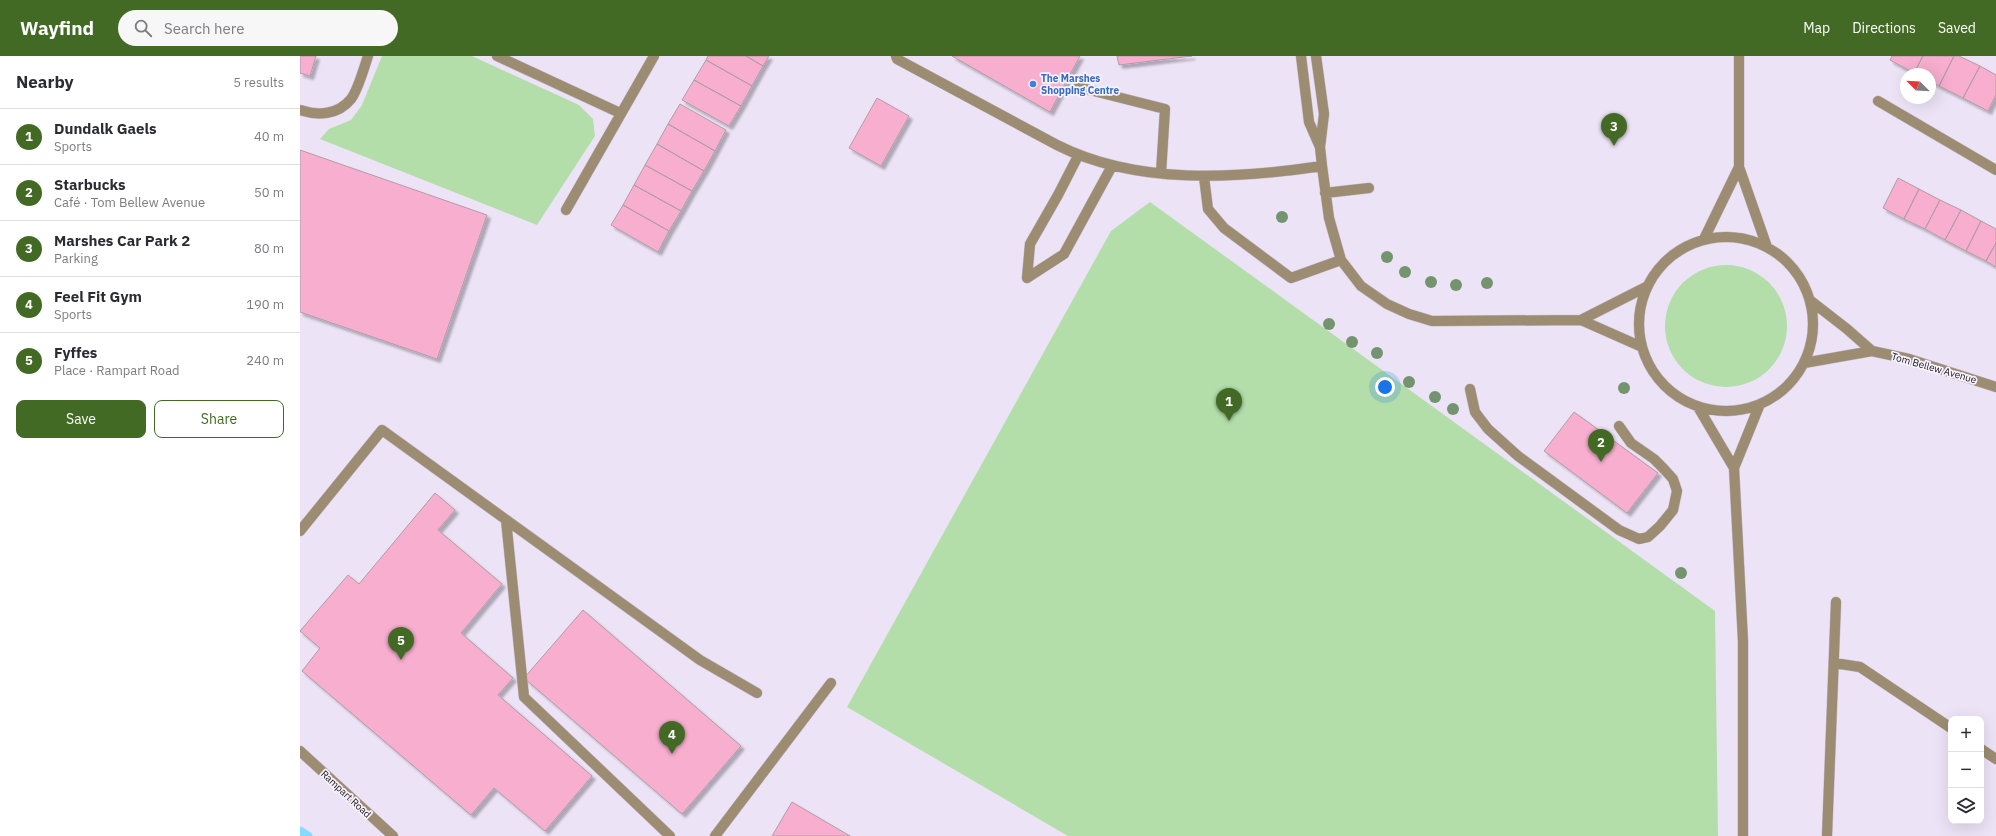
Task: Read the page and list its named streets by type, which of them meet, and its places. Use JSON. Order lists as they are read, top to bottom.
{
  "streets": {
    "street": ["Tom Bellew Avenue", "Rampart Road"]
  },
  "places": ["The Marshes Shopping Centre"],
  "north": "top left",
  "page": {
    "header": "Wayfind",
    "search": "Search here",
    "nav": ["Map", "Directions", "Saved"],
    "heading": ["Nearby", "5 results"],
    "list": [
      {
        "mark": "1",
        "name": "Dundalk Gaels",
        "note": "Sports",
        "value": "40 m"
      },
      {
        "mark": "2",
        "name": "Starbucks",
        "note": "Café · Tom Bellew Avenue",
        "value": "50 m"
      },
      {
        "mark": "3",
        "name": "Marshes Car Park 2",
        "note": "Parking",
        "value": "80 m"
      },
      {
        "mark": "4",
        "name": "Feel Fit Gym",
        "note": "Sports",
        "value": "190 m"
      },
      {
        "mark": "5",
        "name": "Fyffes",
        "note": "Place · Rampart Road",
        "value": "240 m"
      }
    ],
    "pins": [
      "3",
      "1",
      "2",
      "5",
      "4"
    ],
    "buttons": ["Save", "Share"],
    "map_buttons": ["+", "−"]
  }
}
